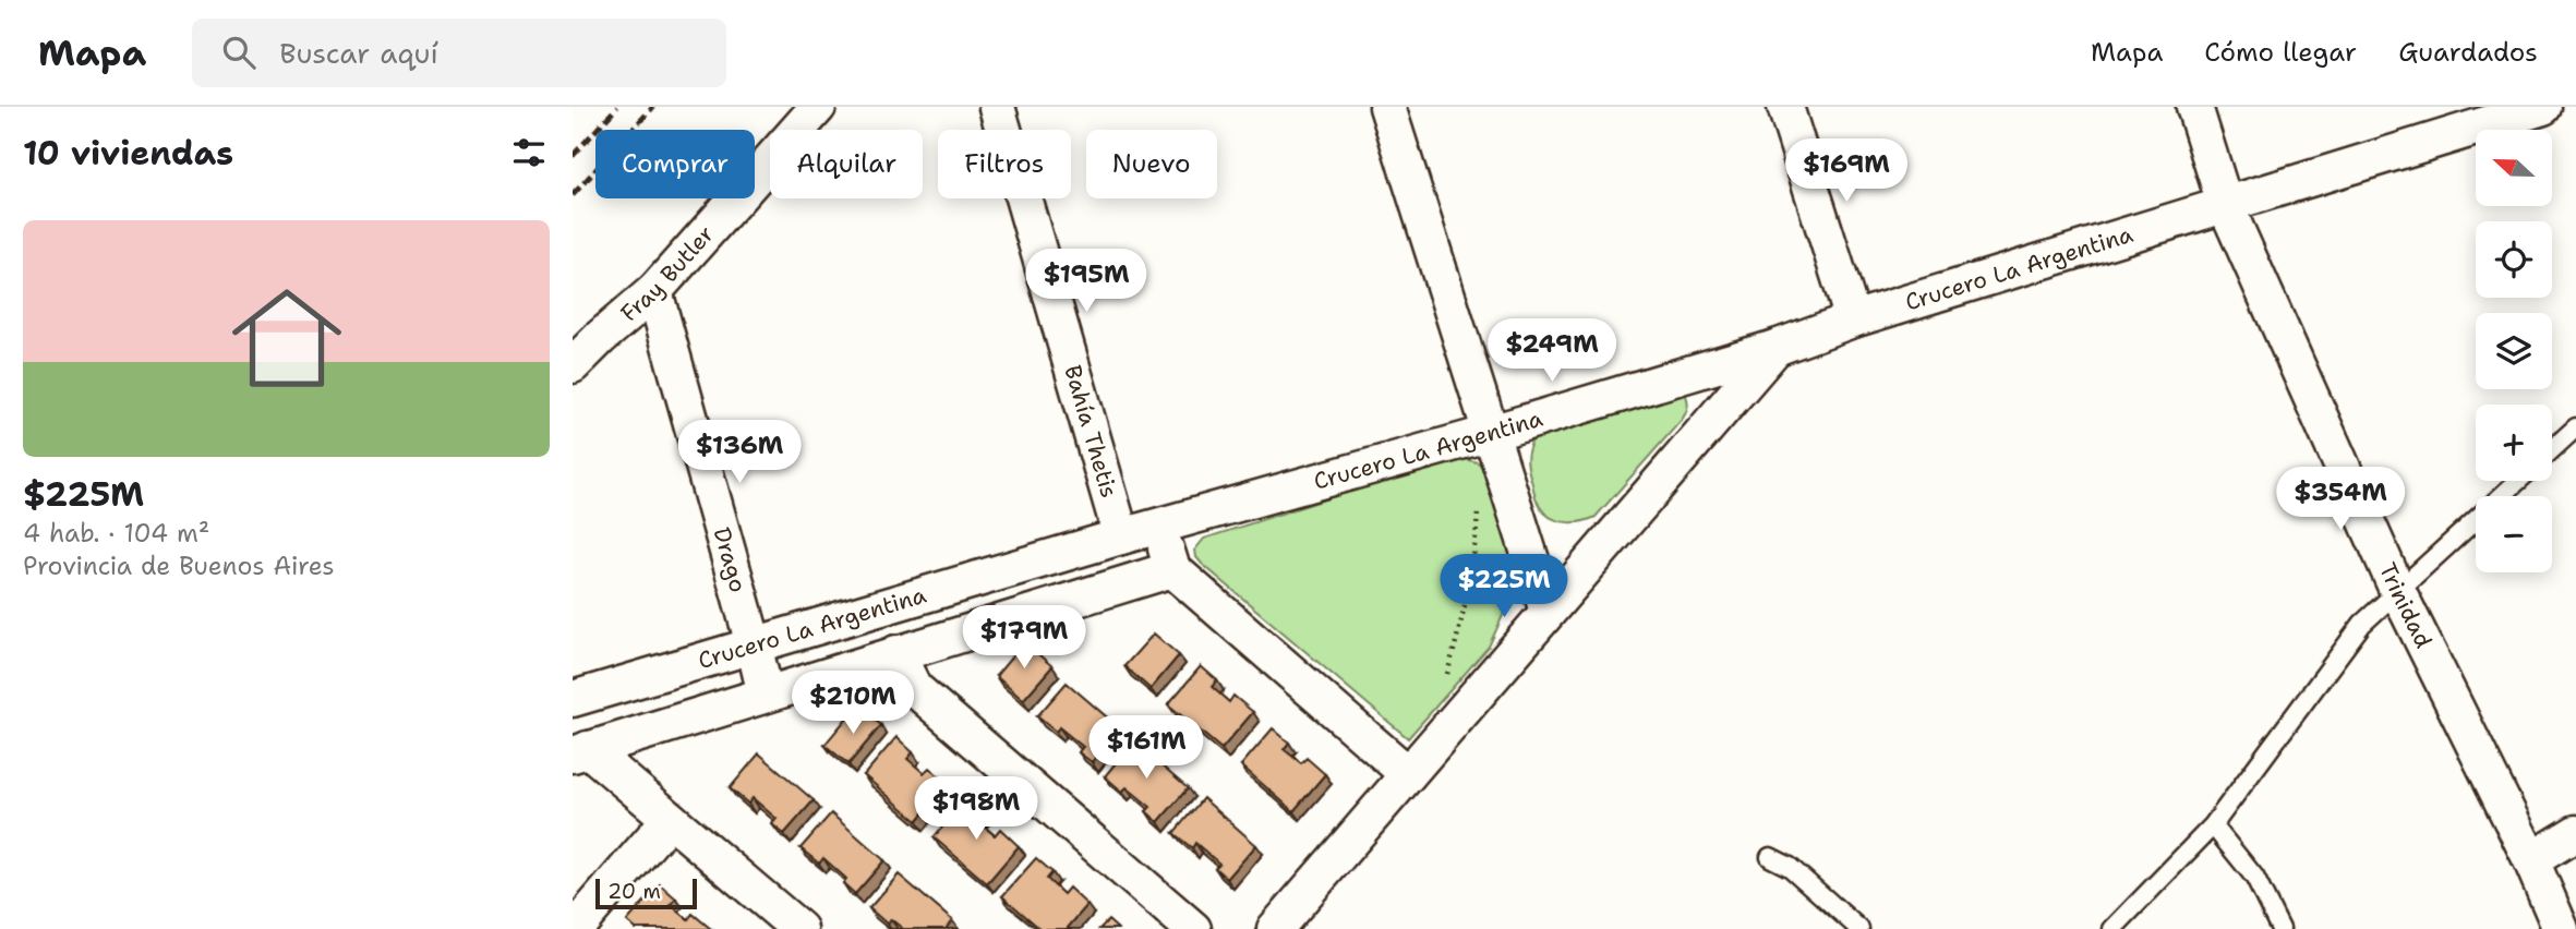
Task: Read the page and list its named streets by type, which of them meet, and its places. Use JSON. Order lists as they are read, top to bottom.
{
  "streets": {
    "street": [
      "Crucero La Argentina",
      "Fray Butler",
      "Bahía Thetis",
      "Drago",
      "Trinidad"
    ]
  },
  "crossings": [
    ["Crucero La Argentina", "Bahía Thetis"],
    ["Crucero La Argentina", "Drago"],
    ["Crucero La Argentina", "Trinidad"],
    ["Fray Butler", "Drago"]
  ],
  "scale_bar": "20 m",
  "north": "left",
  "page": {
    "header": "Mapa",
    "search": "Buscar aquí",
    "nav": ["Mapa", "Cómo llegar", "Guardados"],
    "heading": "10 viviendas",
    "map_buttons": ["+", "−"],
    "chip": [
      "Comprar",
      "Alquilar",
      "Filtros",
      "Nuevo"
    ],
    "price": [
      "$169M",
      "$195M",
      "$249M",
      "$136M",
      "$354M",
      "$225M",
      "$179M",
      "$210M",
      "$161M",
      "$198M"
    ],
    "list": [
      {
        "name": "$225M",
        "note": "4 hab. · 104 m² · Provincia de Buenos Aires"
      }
    ],
    "scale": "20 m"
  }
}
